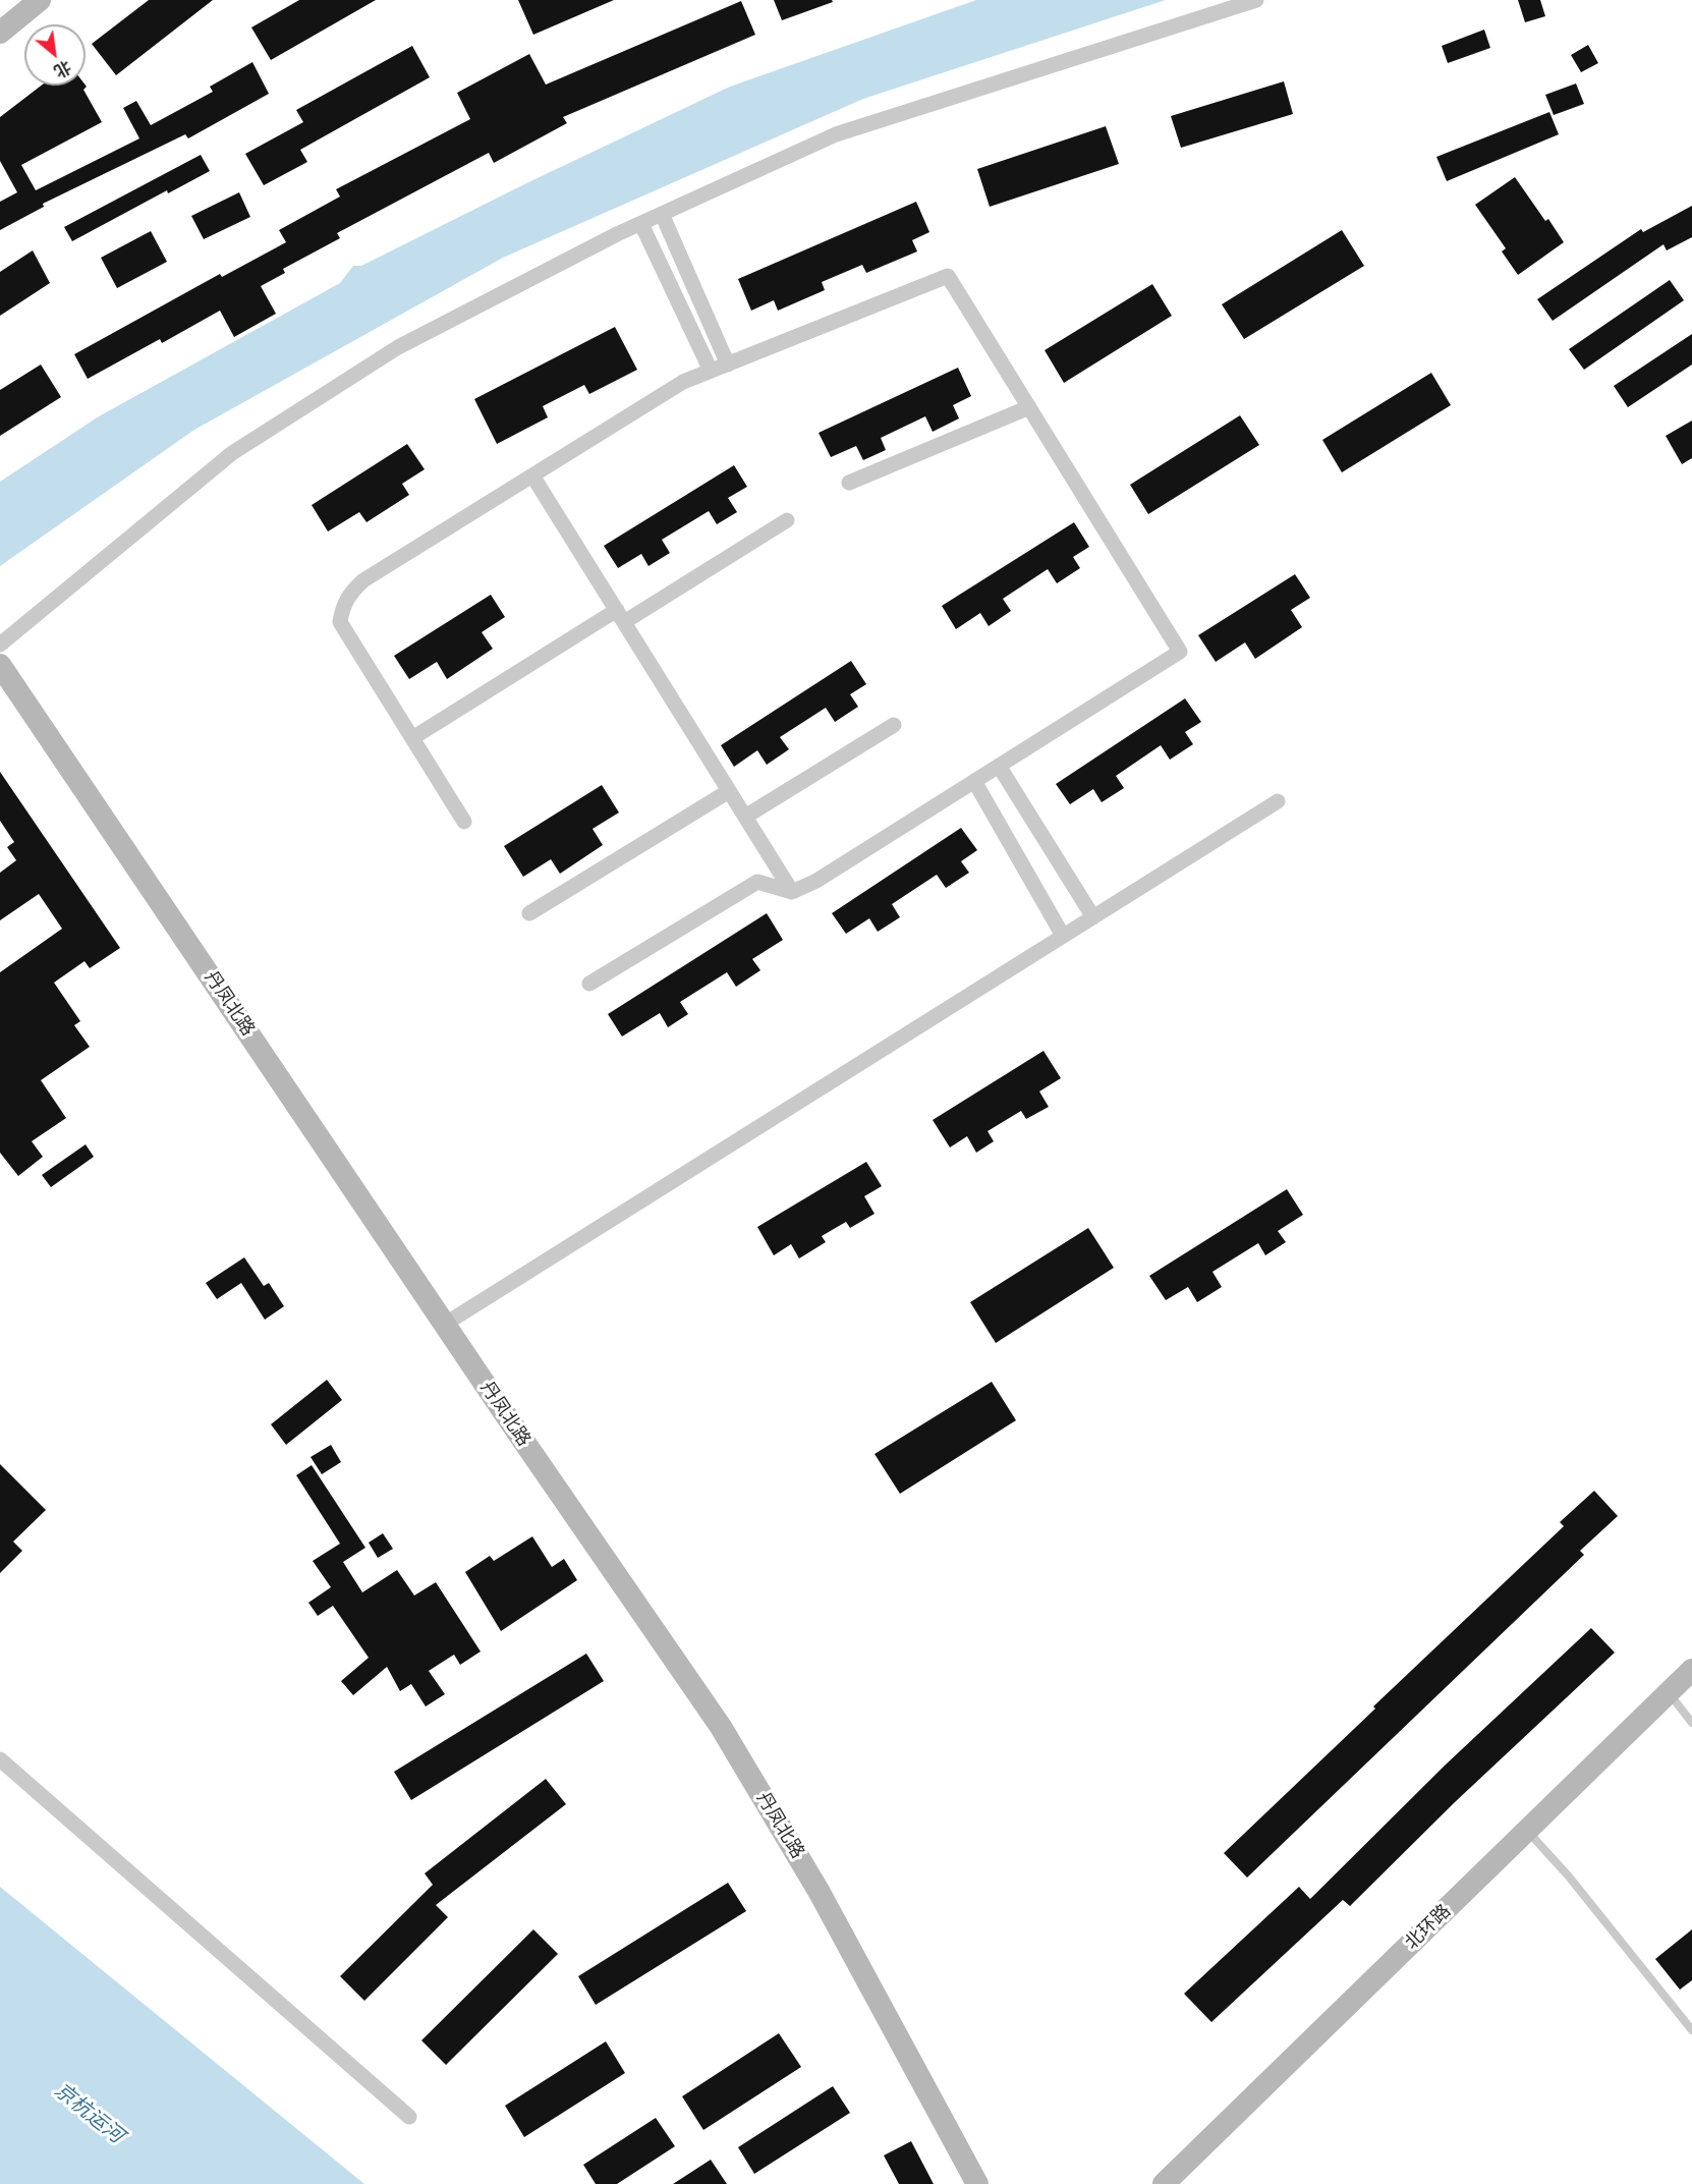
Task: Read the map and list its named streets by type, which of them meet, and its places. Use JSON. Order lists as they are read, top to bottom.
{
  "streets": {
    "main road": ["丹凤北路", "北环路"]
  },
  "water": ["京杭运河"],
  "north": "bottom right"
}
